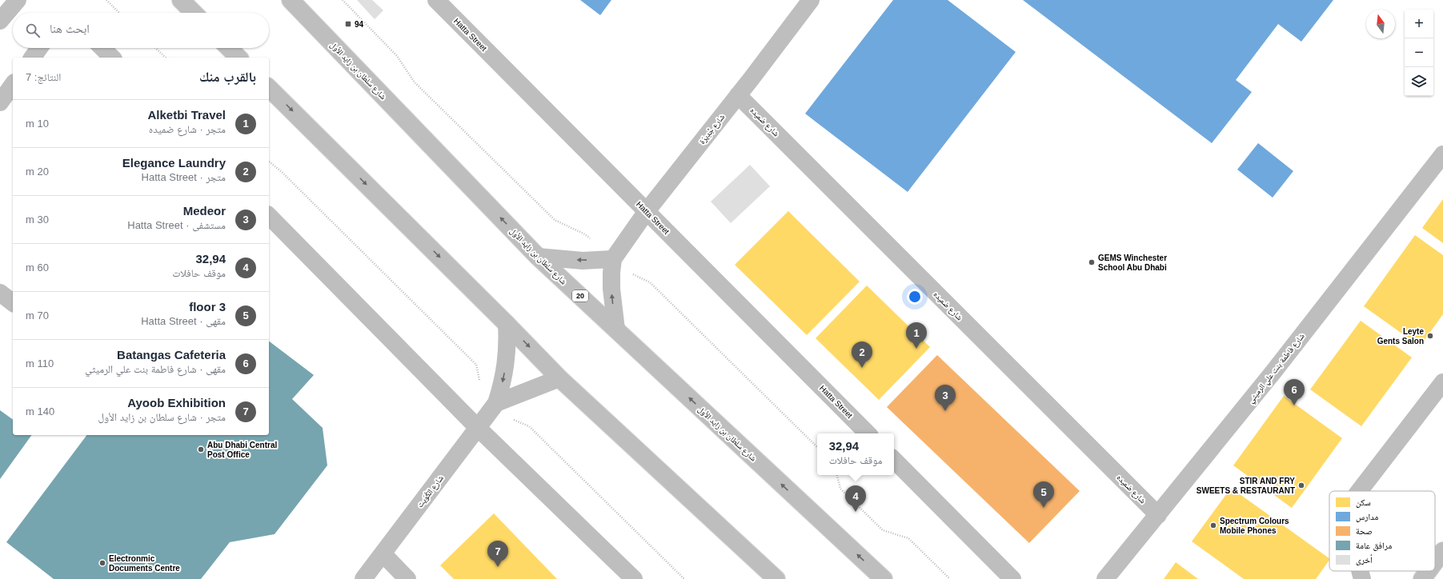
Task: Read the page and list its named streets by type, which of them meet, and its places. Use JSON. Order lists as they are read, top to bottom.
{
  "streets": {
    "street": [
      "Hatta Street",
      "شارع سلطان بن زايد الأول",
      "شارع ضميده",
      "شارع جْدِيرَة",
      "20",
      "شارع فاطمة بنت علي الرميثي",
      "شارع الكُوَيت"
    ]
  },
  "crossings": [
    ["Hatta Street", "شارع جْدِيرَة"],
    ["شارع سلطان بن زايد الأول", "شارع جْدِيرَة"],
    ["شارع ضميده", "شارع جْدِيرَة"],
    ["شارع ضميده", "شارع فاطمة بنت علي الرميثي"]
  ],
  "places": {
    "transit": ["94"],
    "other": [
      "GEMS Winchester School Abu Dhabi",
      "Leyte Gents Salon",
      "Abu Dhabi Central Post Office",
      "STIR AND FRY SWEETS & RESTAURANT",
      "Spectrum Colours Mobile Phones",
      "Electronmic Documents Centre"
    ]
  },
  "legend": [
    "سكن",
    "مدارس",
    "صحة",
    "مرافق عامة",
    "أخرى"
  ],
  "north": "top",
  "page": {
    "map_buttons": ["+", "−"],
    "search": "ابحث هنا",
    "heading": ["بالقرب منك", "النتائج: 7"],
    "list": [
      {
        "mark": "1",
        "name": "Alketbi Travel",
        "note": "متجر · شارع ضميده",
        "value": "10 m"
      },
      {
        "mark": "2",
        "name": "Elegance Laundry",
        "note": "متجر · Hatta Street",
        "value": "20 m"
      },
      {
        "mark": "3",
        "name": "Medeor",
        "note": "مستشفى · Hatta Street",
        "value": "30 m"
      },
      {
        "mark": "4",
        "name": "32,94",
        "note": "موقف حافلات",
        "value": "60 m"
      },
      {
        "mark": "5",
        "name": "3 floor",
        "note": "مقهى · Hatta Street",
        "value": "70 m"
      },
      {
        "mark": "6",
        "name": "Batangas Cafeteria",
        "note": "مقهى · شارع فاطمة بنت علي الرميثي",
        "value": "110 m"
      },
      {
        "mark": "7",
        "name": "Ayoob Exhibition",
        "note": "متجر · شارع سلطان بن زايد الأول",
        "value": "140 m"
      }
    ],
    "pins": [
      "1",
      "2",
      "6",
      "3",
      "5",
      "4",
      "7"
    ],
    "popup": ["32,94", "موقف حافلات"]
  }
}
